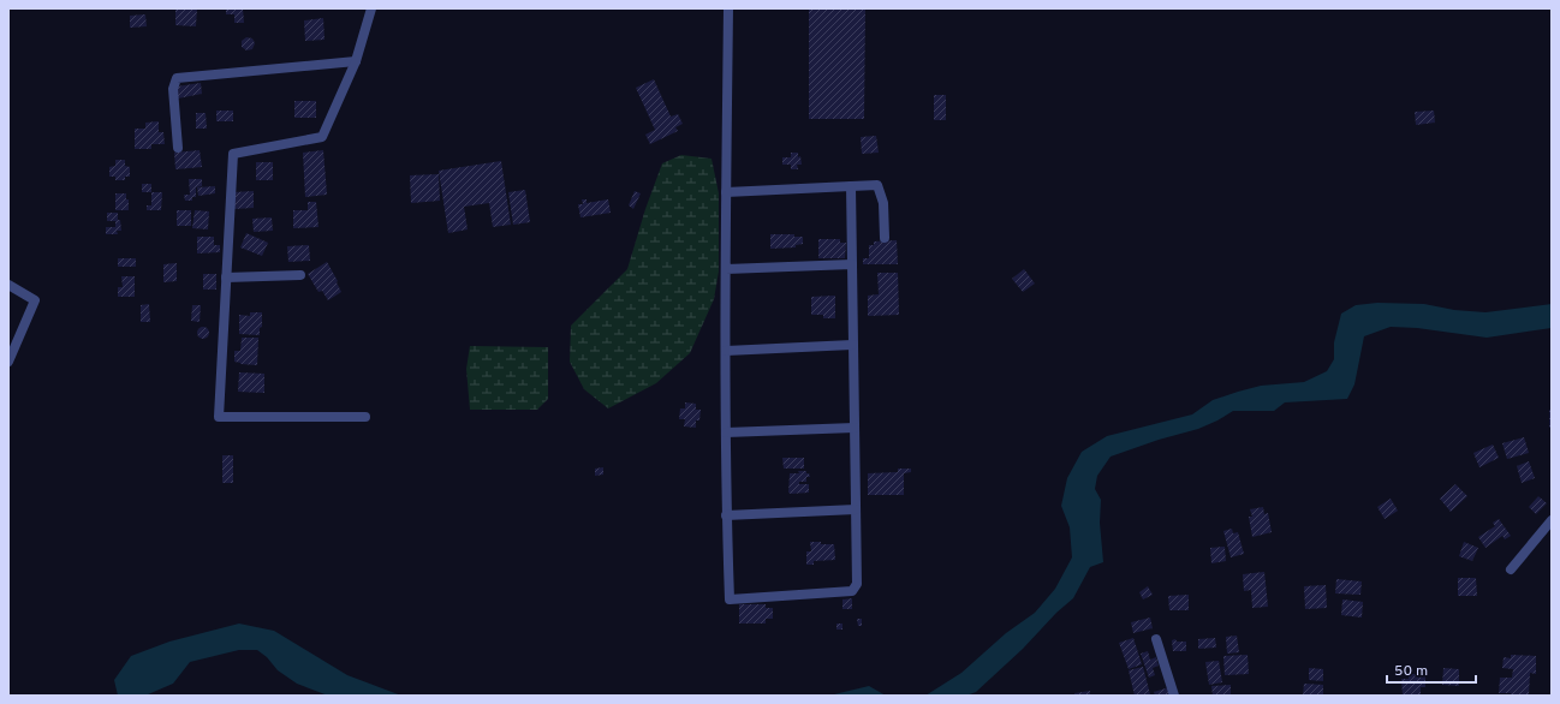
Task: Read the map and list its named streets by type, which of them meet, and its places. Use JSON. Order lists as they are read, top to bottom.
{
  "scale_bar": "50 m"
}
